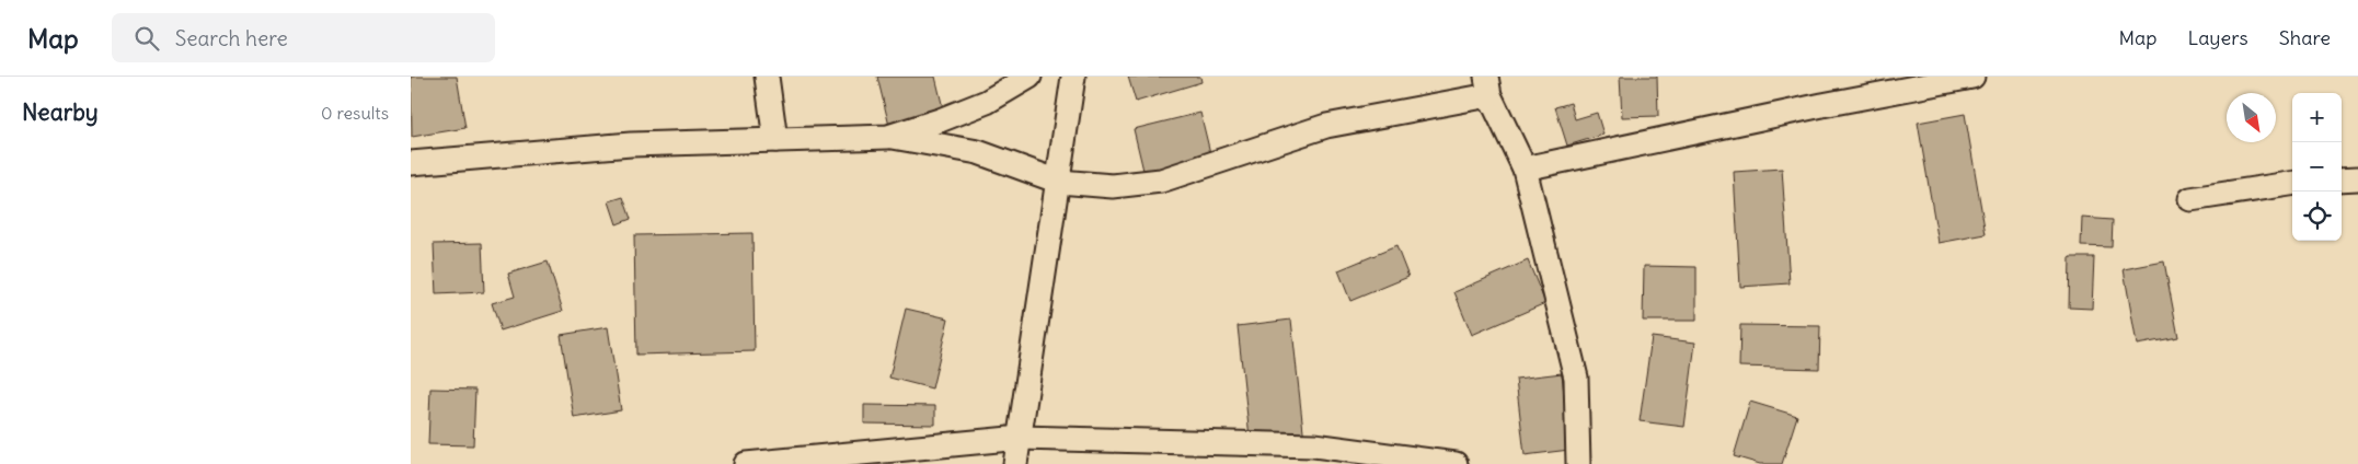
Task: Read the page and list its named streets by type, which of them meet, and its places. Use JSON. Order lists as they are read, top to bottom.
{
  "north": "bottom right",
  "page": {
    "header": "Map",
    "search": "Search here",
    "nav": ["Map", "Layers", "Share"],
    "heading": ["Nearby", "0 results"],
    "map_buttons": ["+", "−"]
  }
}
